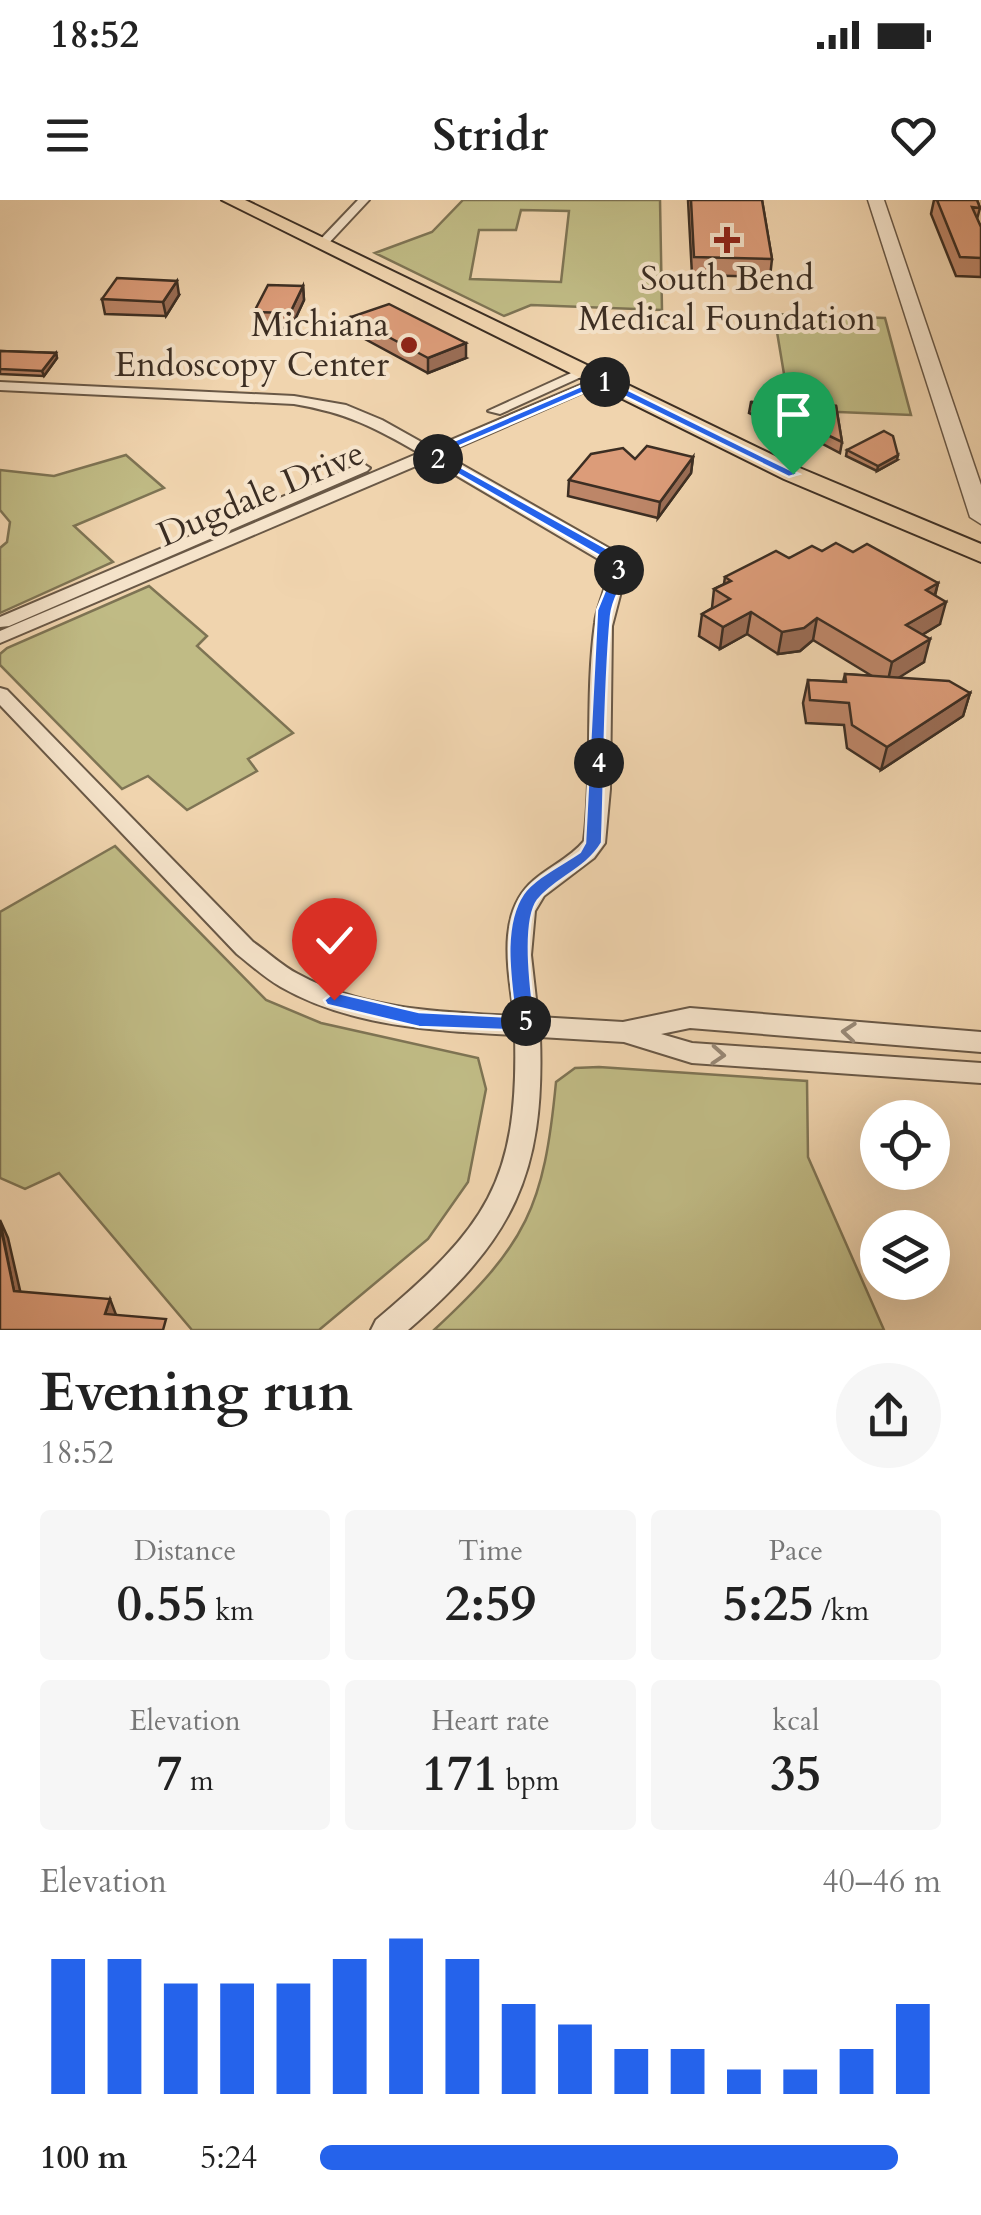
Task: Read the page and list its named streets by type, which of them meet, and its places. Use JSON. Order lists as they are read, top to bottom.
{
  "streets": {
    "street": ["Dugdale Drive"]
  },
  "places": {
    "health": ["South Bend Medical Foundation"],
    "other": ["Michiana Endoscopy Center"]
  },
  "page": {
    "status": "18:52",
    "header": "Stridr",
    "pins": [
      "1",
      "2",
      "3",
      "4",
      "5"
    ],
    "heading": ["Evening run", "18:52"],
    "stats": [
      ["Distance", "0.55 km"],
      ["Time", "2:59"],
      ["Pace", "5:25 /km"],
      ["Elevation", "7 m"],
      ["Heart rate", "171 bpm"],
      ["kcal", "35"]
    ],
    "chart": ["Elevation", "40–46 m"],
    "list": [
      {
        "name": "100 m",
        "note": "5:24"
      }
    ]
  }
}
